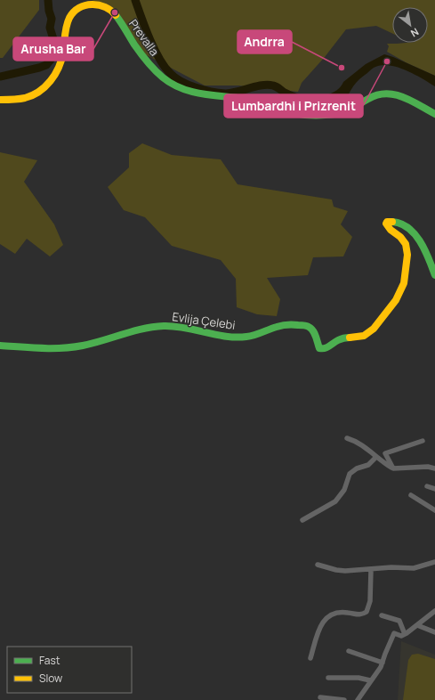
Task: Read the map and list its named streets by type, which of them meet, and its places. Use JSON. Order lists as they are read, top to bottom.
{
  "streets": {
    "street": ["Prevalla", "Evlija Çelebi"]
  },
  "places": ["Arusha Bar", "Lumbardhi i Prizrenit", "Andrra"],
  "legend": ["Fast", "Slow"],
  "north": "bottom right"
}
